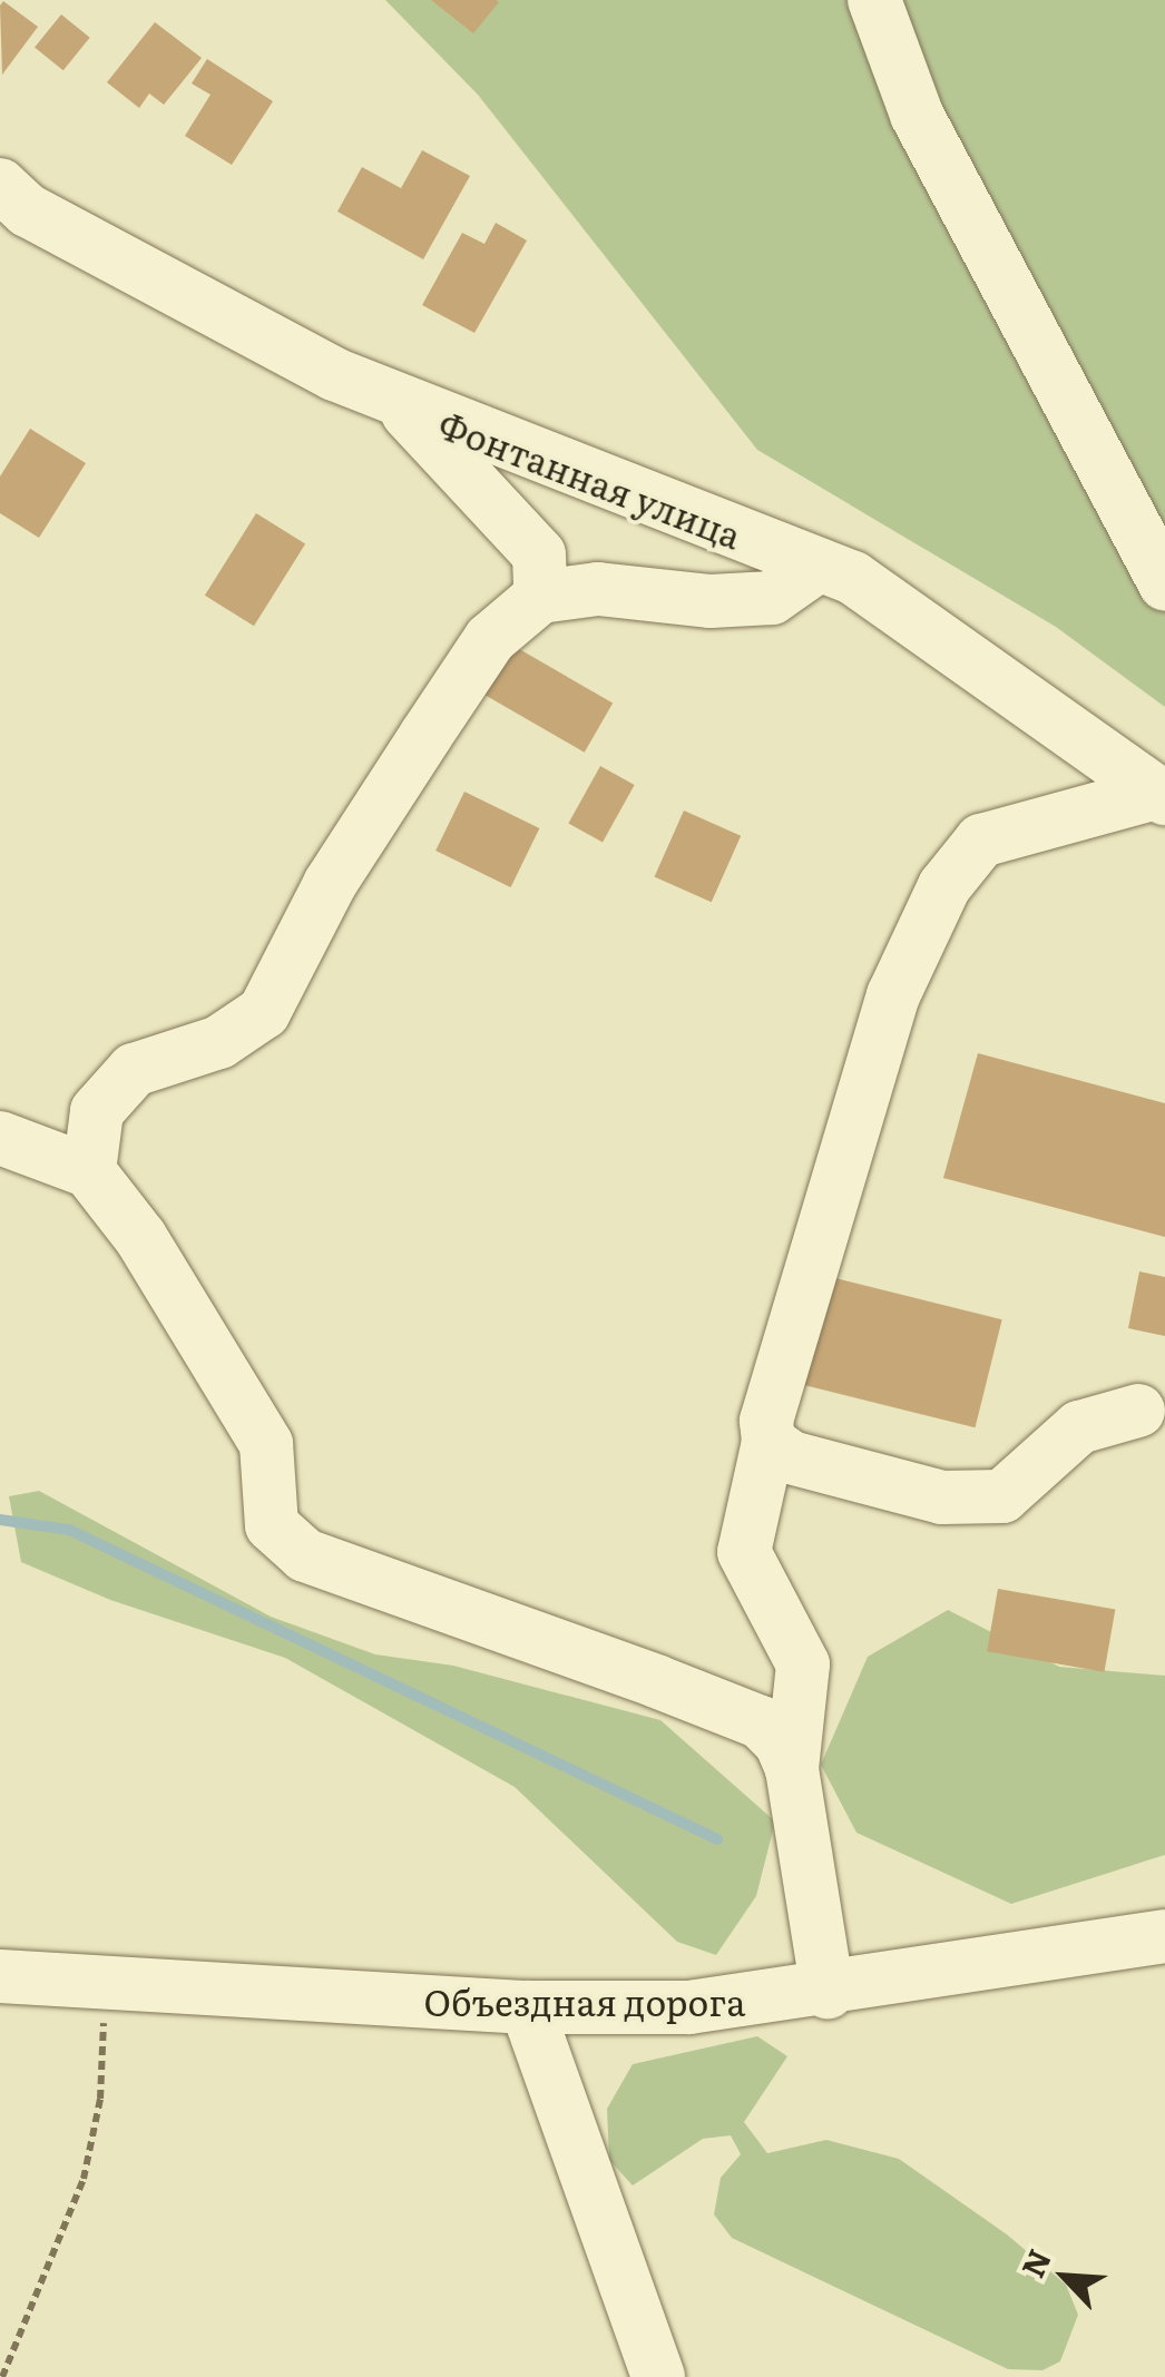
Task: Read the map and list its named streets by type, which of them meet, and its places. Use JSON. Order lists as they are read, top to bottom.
{
  "streets": {
    "street": ["Фонтанная улица", "Объездная дорога"]
  },
  "north": "top left"
}
